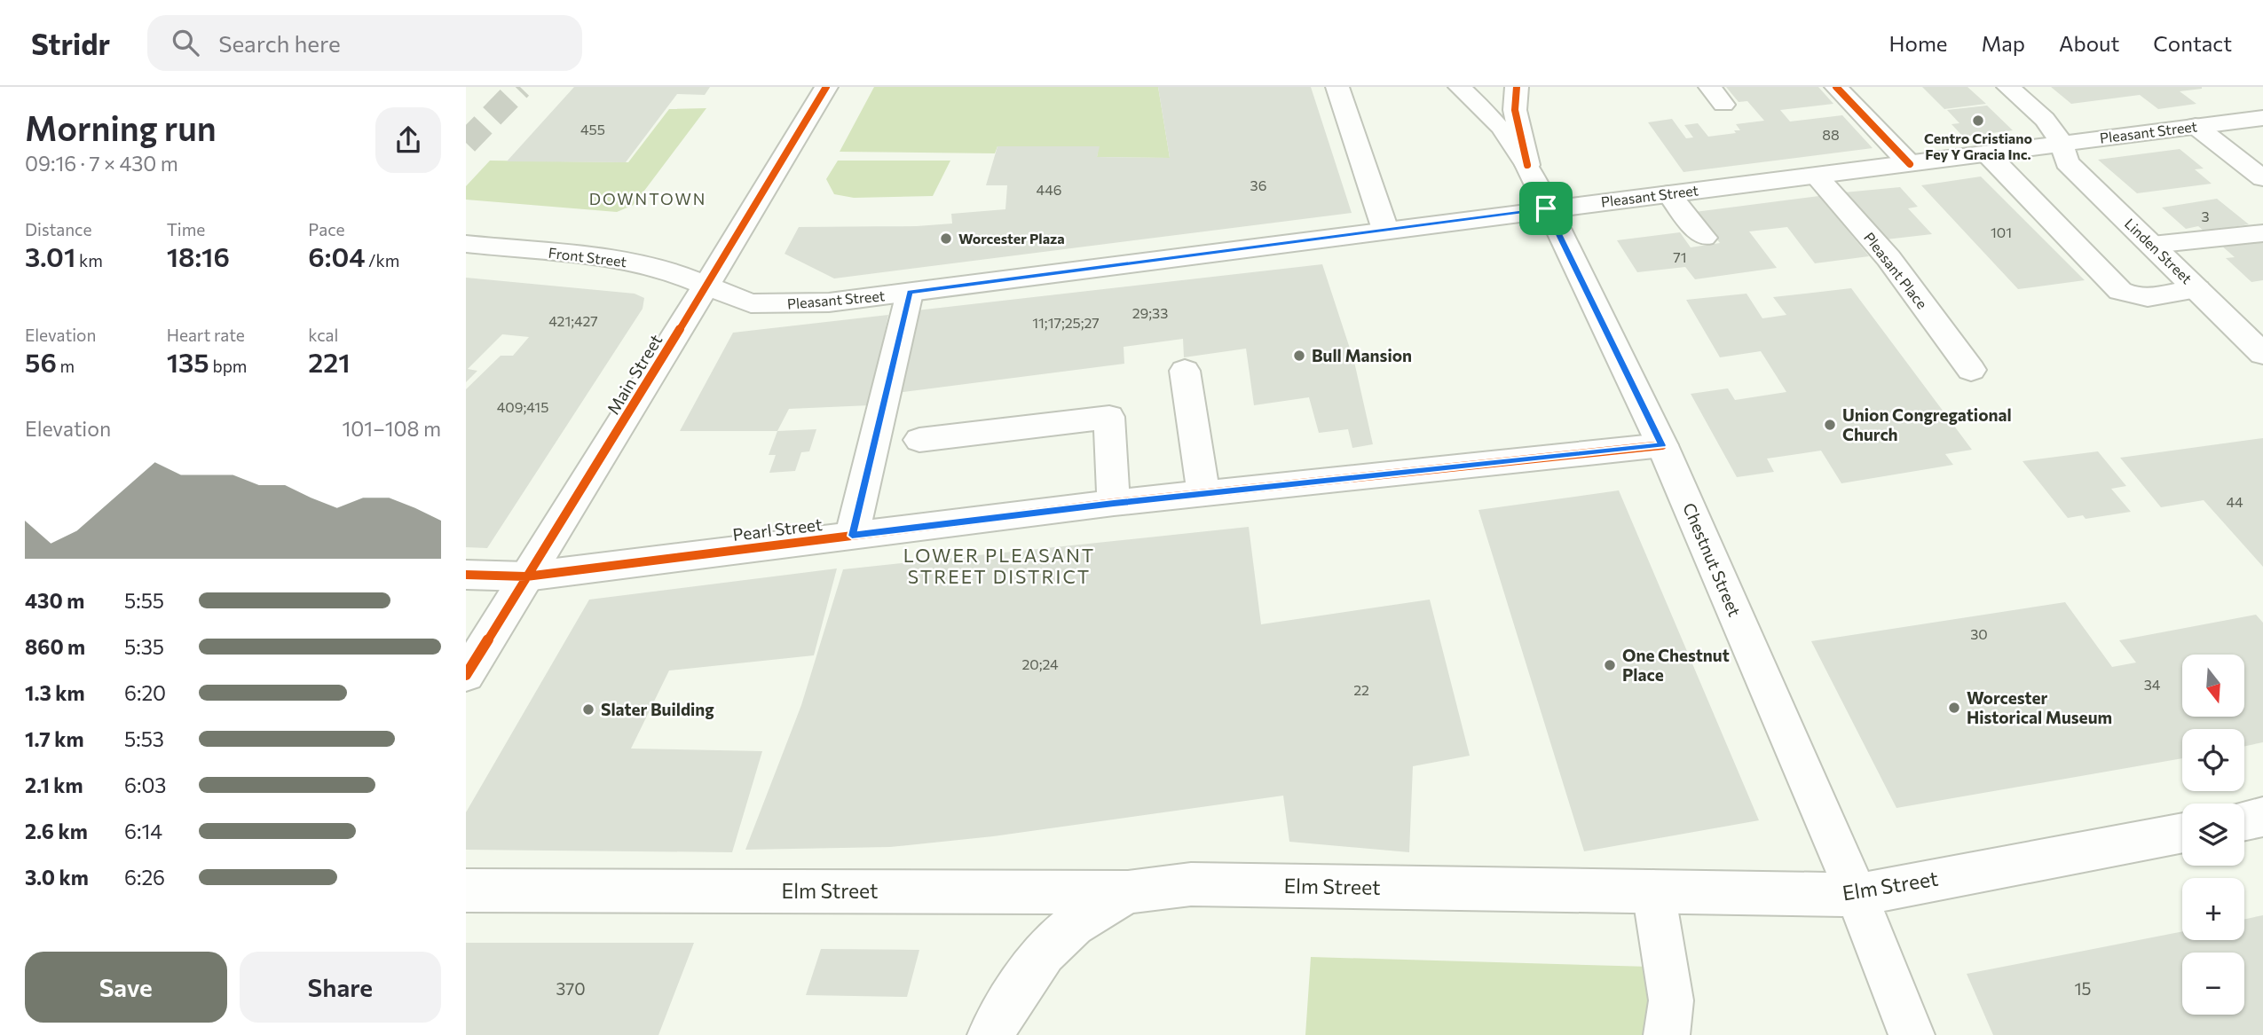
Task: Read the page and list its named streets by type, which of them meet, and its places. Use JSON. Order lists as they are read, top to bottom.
{
  "streets": {
    "main road": [
      "Pleasant Street",
      "Linden Street",
      "Front Street",
      "Pleasant Place",
      "Main Street",
      "Pearl Street",
      "Chestnut Street",
      "Elm Street"
    ]
  },
  "crossings": [
    ["Pleasant Street", "Linden Street"],
    ["Pleasant Street", "Front Street"],
    ["Pleasant Street", "Pleasant Place"],
    ["Pleasant Street", "Main Street"],
    ["Pleasant Street", "Chestnut Street"],
    ["Front Street", "Main Street"],
    ["Main Street", "Pearl Street"],
    ["Pearl Street", "Chestnut Street"],
    ["Chestnut Street", "Elm Street"]
  ],
  "districts": ["DOWNTOWN", "LOWER PLEASANT STREET DISTRICT"],
  "places": [
    "Centro Cristiano Fey Y Gracia Inc.",
    "Worcester Plaza",
    "Bull Mansion",
    "Union Congregational Church",
    "One Chestnut Place",
    "Worcester Historical Museum",
    "Slater Building"
  ],
  "house_numbers": [
    "455",
    "88",
    "36",
    "446",
    "3",
    "101",
    "71",
    "29;33",
    "421;427",
    "11;17;25;27",
    "409;415",
    "44",
    "30",
    "20;24",
    "34",
    "22",
    "370",
    "15"
  ],
  "north": "bottom",
  "page": {
    "header": "Stridr",
    "search": "Search here",
    "nav": [
      "Home",
      "Map",
      "About",
      "Contact"
    ],
    "heading": ["Morning run", "09:16 · 7 × 430 m"],
    "stats": [
      ["Distance", "3.01 km"],
      ["Time", "18:16"],
      ["Pace", "6:04 /km"],
      ["Elevation", "56 m"],
      ["Heart rate", "135 bpm"],
      ["kcal", "221"]
    ],
    "chart": ["Elevation", "101–108 m"],
    "list": [
      {
        "name": "430 m",
        "note": "5:55"
      },
      {
        "name": "860 m",
        "note": "5:35"
      },
      {
        "name": "1.3 km",
        "note": "6:20"
      },
      {
        "name": "1.7 km",
        "note": "5:53"
      },
      {
        "name": "2.1 km",
        "note": "6:03"
      },
      {
        "name": "2.6 km",
        "note": "6:14"
      },
      {
        "name": "3.0 km",
        "note": "6:26"
      }
    ],
    "map_buttons": ["+", "−"],
    "buttons": ["Save", "Share"]
  }
}
